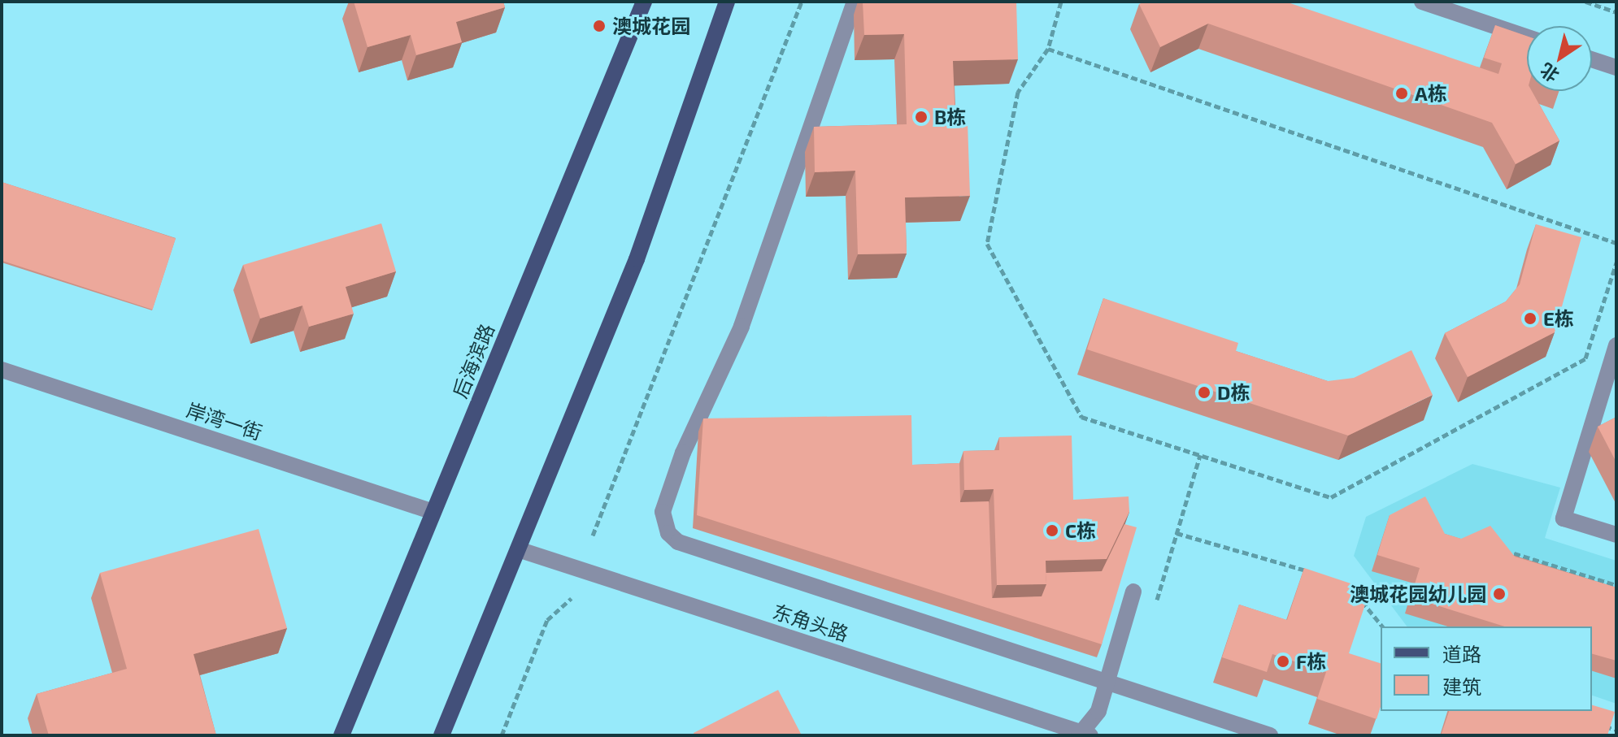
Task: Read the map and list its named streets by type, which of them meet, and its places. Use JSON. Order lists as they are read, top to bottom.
{
  "streets": {
    "main road": ["后海滨路"],
    "street": ["岸湾一街", "东角头路"]
  },
  "crossings": [
    ["后海滨路", "岸湾一街"]
  ],
  "places": [
    "澳城花园",
    "A栋",
    "B栋",
    "E栋",
    "D栋",
    "C栋",
    "澳城花园幼儿园",
    "F栋"
  ],
  "legend": ["道路", "建筑"],
  "north": "bottom left"
}
